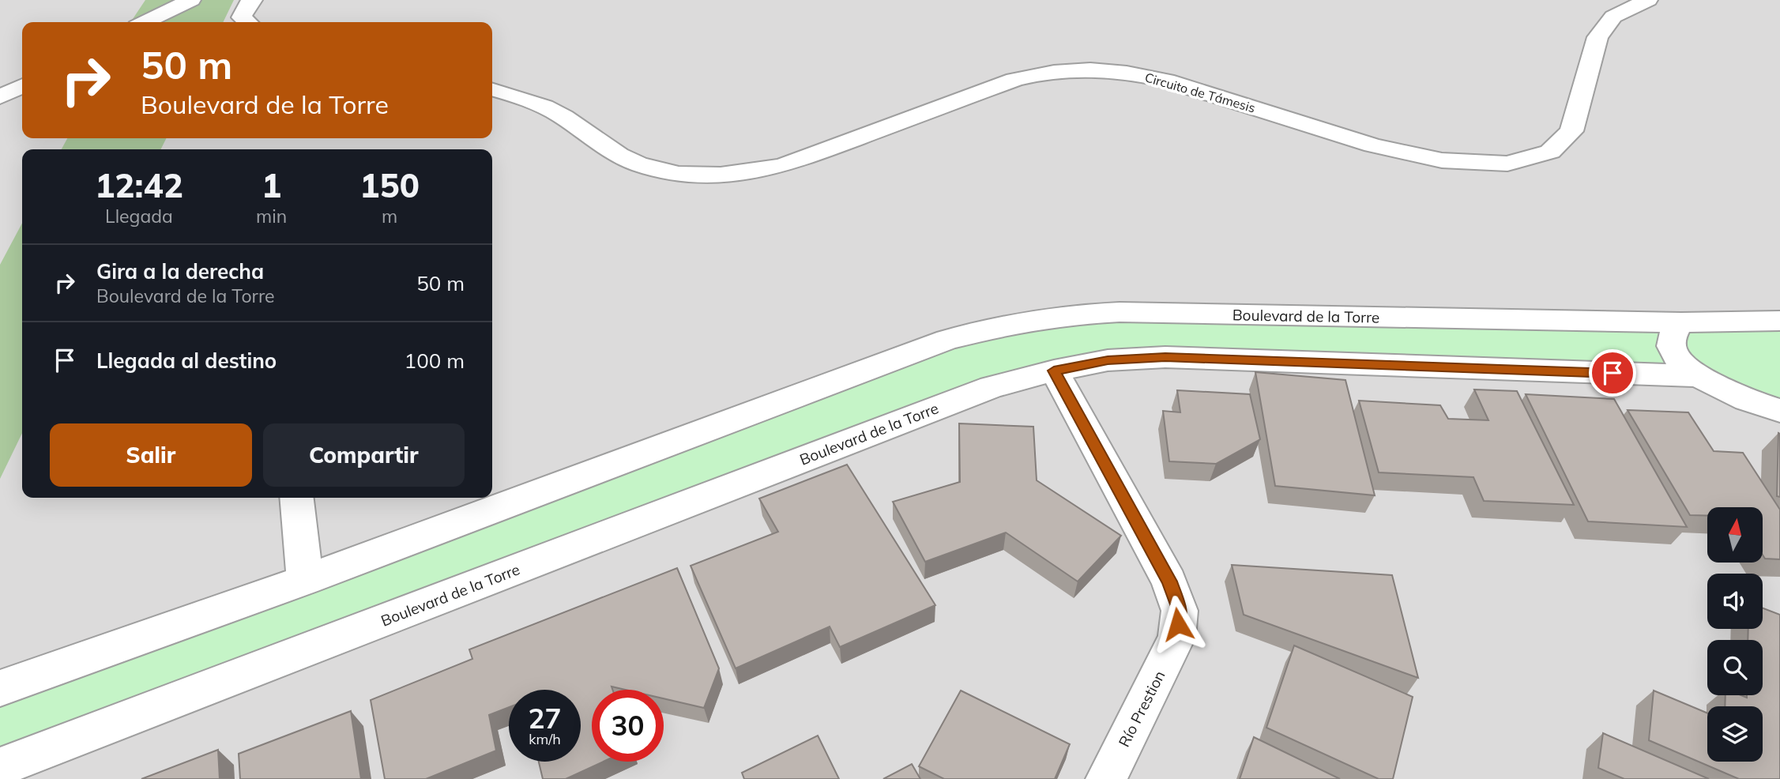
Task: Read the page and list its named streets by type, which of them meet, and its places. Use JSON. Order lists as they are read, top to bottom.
{
  "streets": {
    "street": ["Circuito de Támesis", "Boulevard de la Torre", "Río Prestion"]
  },
  "crossings": [
    ["Boulevard de la Torre", "Río Prestion"]
  ],
  "north": "top",
  "page": {
    "turn": ["50 m", "Boulevard de la Torre"],
    "eta": [
      "12:42",
      "Llegada",
      "1",
      "min",
      "150",
      "m"
    ],
    "list": [
      {
        "name": "Gira a la derecha",
        "note": "Boulevard de la Torre",
        "value": "50 m"
      },
      {
        "name": "Llegada al destino",
        "value": "100 m"
      }
    ],
    "buttons": ["Salir", "Compartir"],
    "speed": "27 km/h",
    "limit": "30"
  }
}
